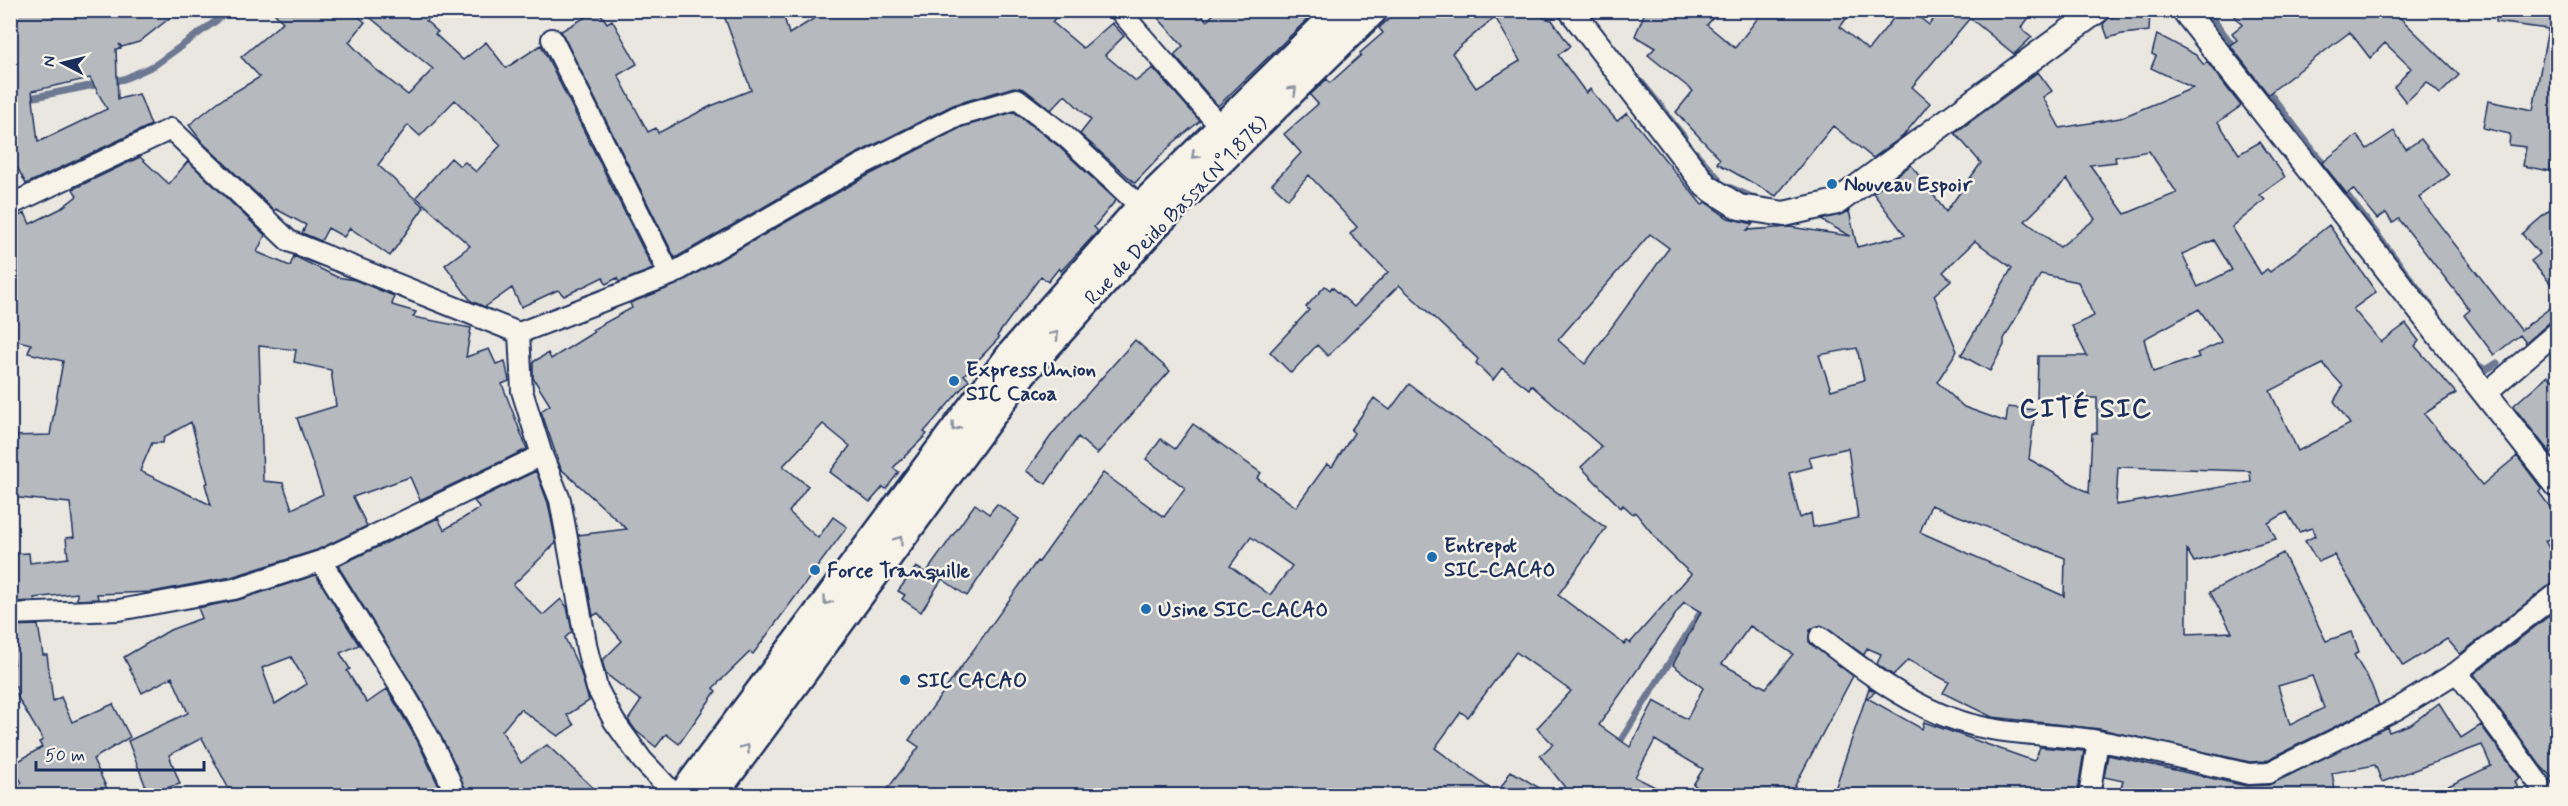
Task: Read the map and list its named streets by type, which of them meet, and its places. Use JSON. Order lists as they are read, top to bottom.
{
  "streets": {
    "main road": ["Rue de Deido Bassa(N°1.878)"]
  },
  "districts": ["CITÉ SIC"],
  "places": [
    "Nouveau Espoir",
    "Express Union SIC Cacoa",
    "Entrepot SIC-CACAO",
    "Force Tranquille",
    "Usine SIC-CACAO",
    "SIC CACAO"
  ],
  "scale_bar": "50 m",
  "north": "left"
}
